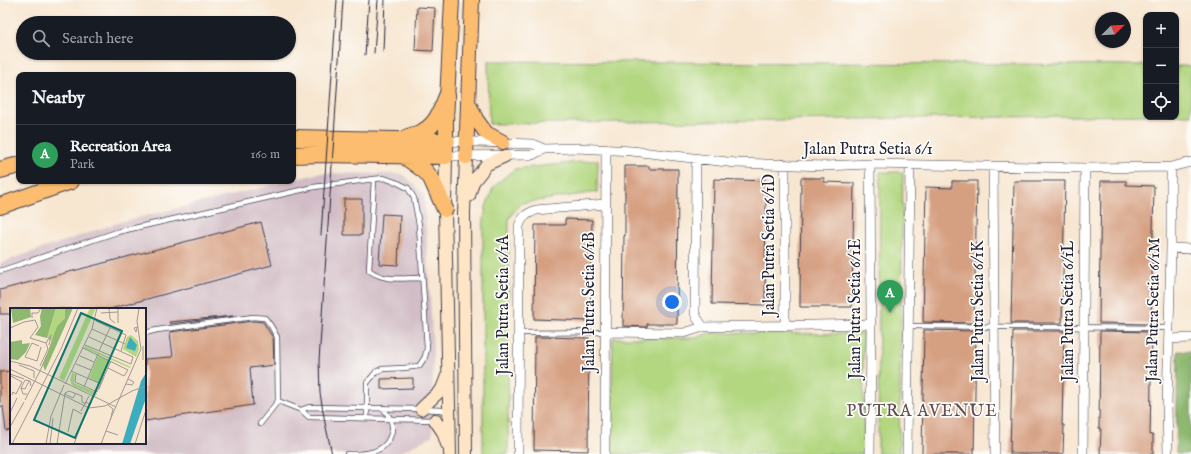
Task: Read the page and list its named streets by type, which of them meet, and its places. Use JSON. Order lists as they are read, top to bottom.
{
  "streets": {
    "street": [
      "Jalan Putra Setia 6/1",
      "Jalan Putra Setia 6/1D",
      "Jalan Putra Setia 6/1B",
      "Jalan Putra Setia 6/1A",
      "Jalan Putra Setia 6/1E",
      "Jalan Putra Setia 6/1M",
      "Jalan Putra Setia 6/1K",
      "Jalan Putra Setia 6/1L"
    ]
  },
  "crossings": [
    ["Jalan Putra Setia 6/1", "Jalan Putra Setia 6/1D"],
    ["Jalan Putra Setia 6/1", "Jalan Putra Setia 6/1B"],
    ["Jalan Putra Setia 6/1", "Jalan Putra Setia 6/1E"],
    ["Jalan Putra Setia 6/1", "Jalan Putra Setia 6/1M"],
    ["Jalan Putra Setia 6/1", "Jalan Putra Setia 6/1K"],
    ["Jalan Putra Setia 6/1", "Jalan Putra Setia 6/1L"],
    ["Jalan Putra Setia 6/1B", "Jalan Putra Setia 6/1A"]
  ],
  "districts": ["PUTRA AVENUE"],
  "north": "top right",
  "page": {
    "map_buttons": ["+", "−"],
    "search": "Search here",
    "heading": "Nearby",
    "list": [
      {
        "mark": "A",
        "name": "Recreation Area",
        "note": "Park",
        "value": "160 m"
      }
    ],
    "pins": "A"
  }
}
